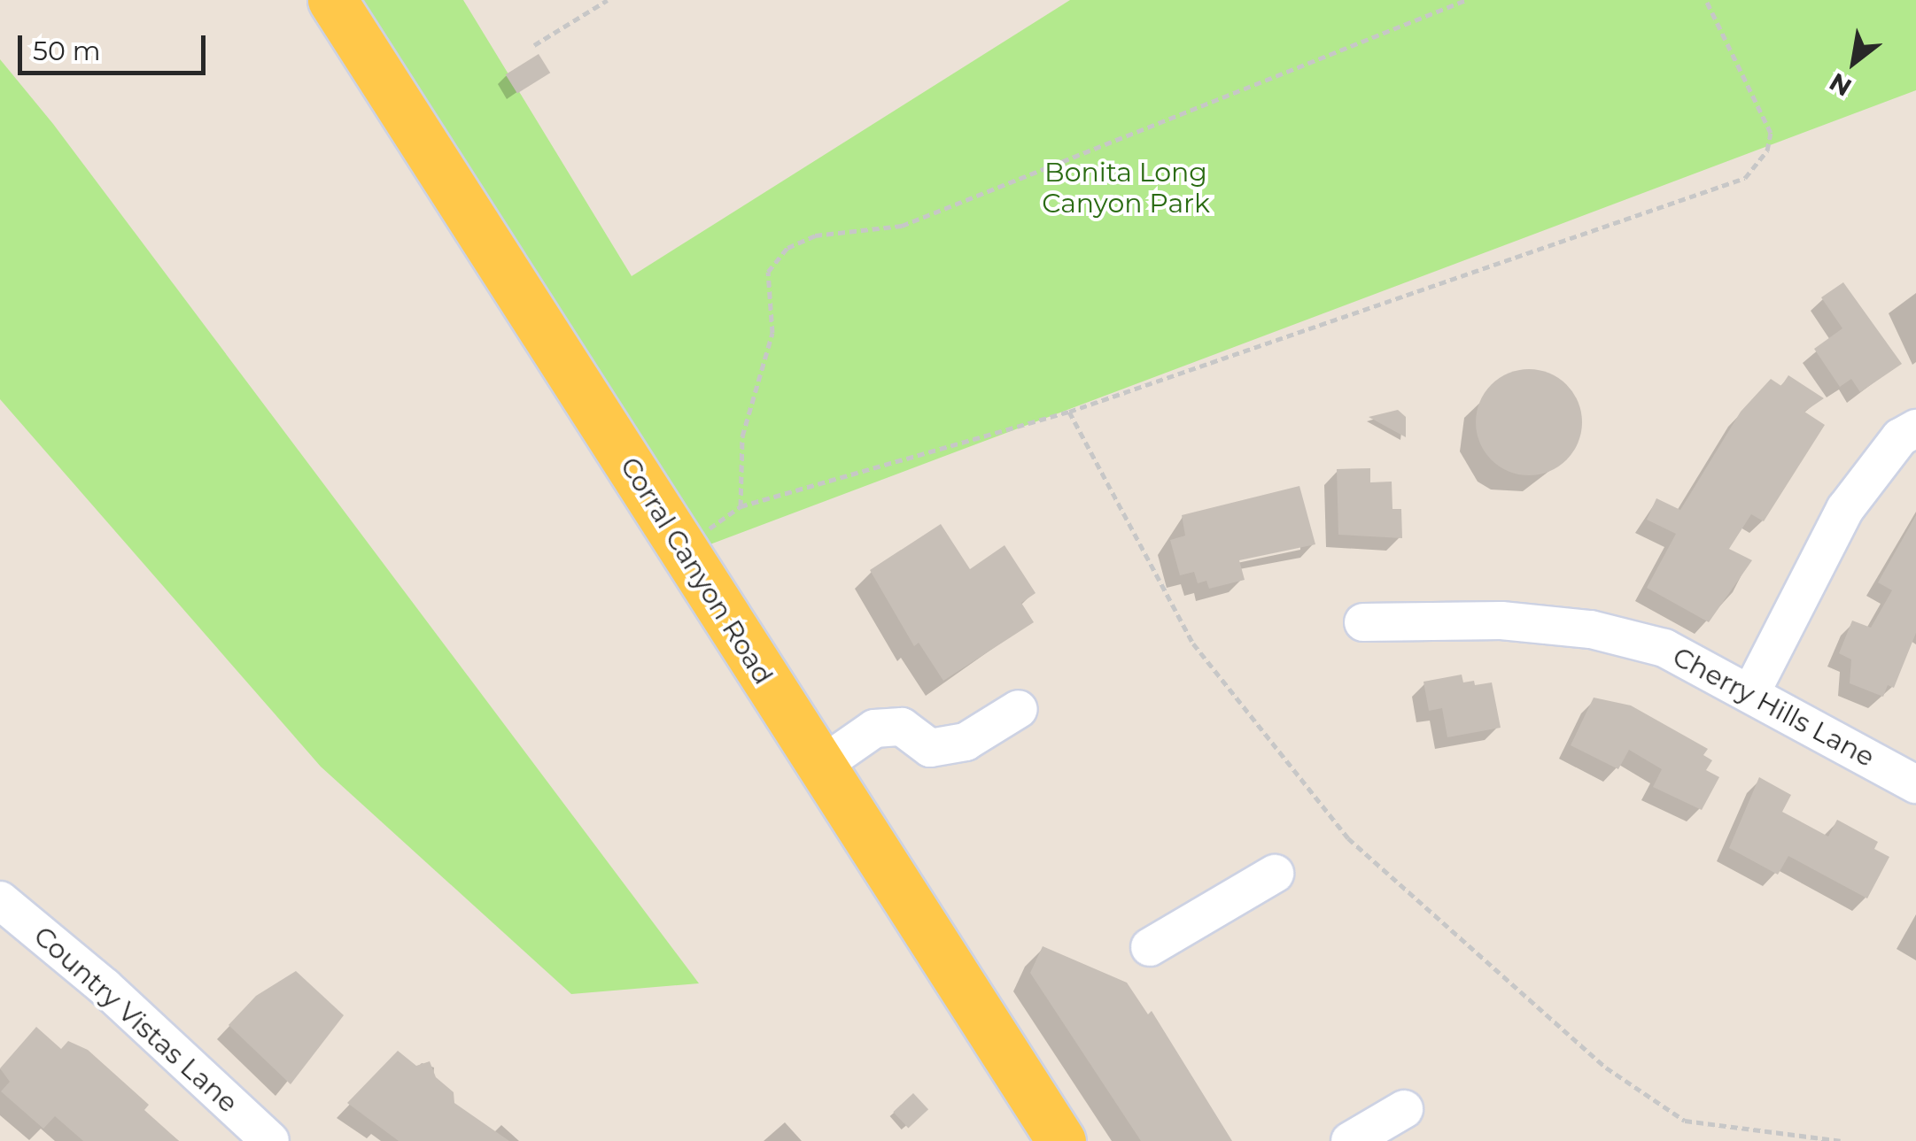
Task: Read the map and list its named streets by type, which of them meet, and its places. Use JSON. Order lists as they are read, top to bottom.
{
  "streets": {
    "main road": ["Corral Canyon Road"],
    "street": ["Cherry Hills Lane", "Country Vistas Lane"]
  },
  "parks": ["Bonita Long Canyon Park"],
  "scale_bar": "50 m",
  "north": "bottom left"
}
